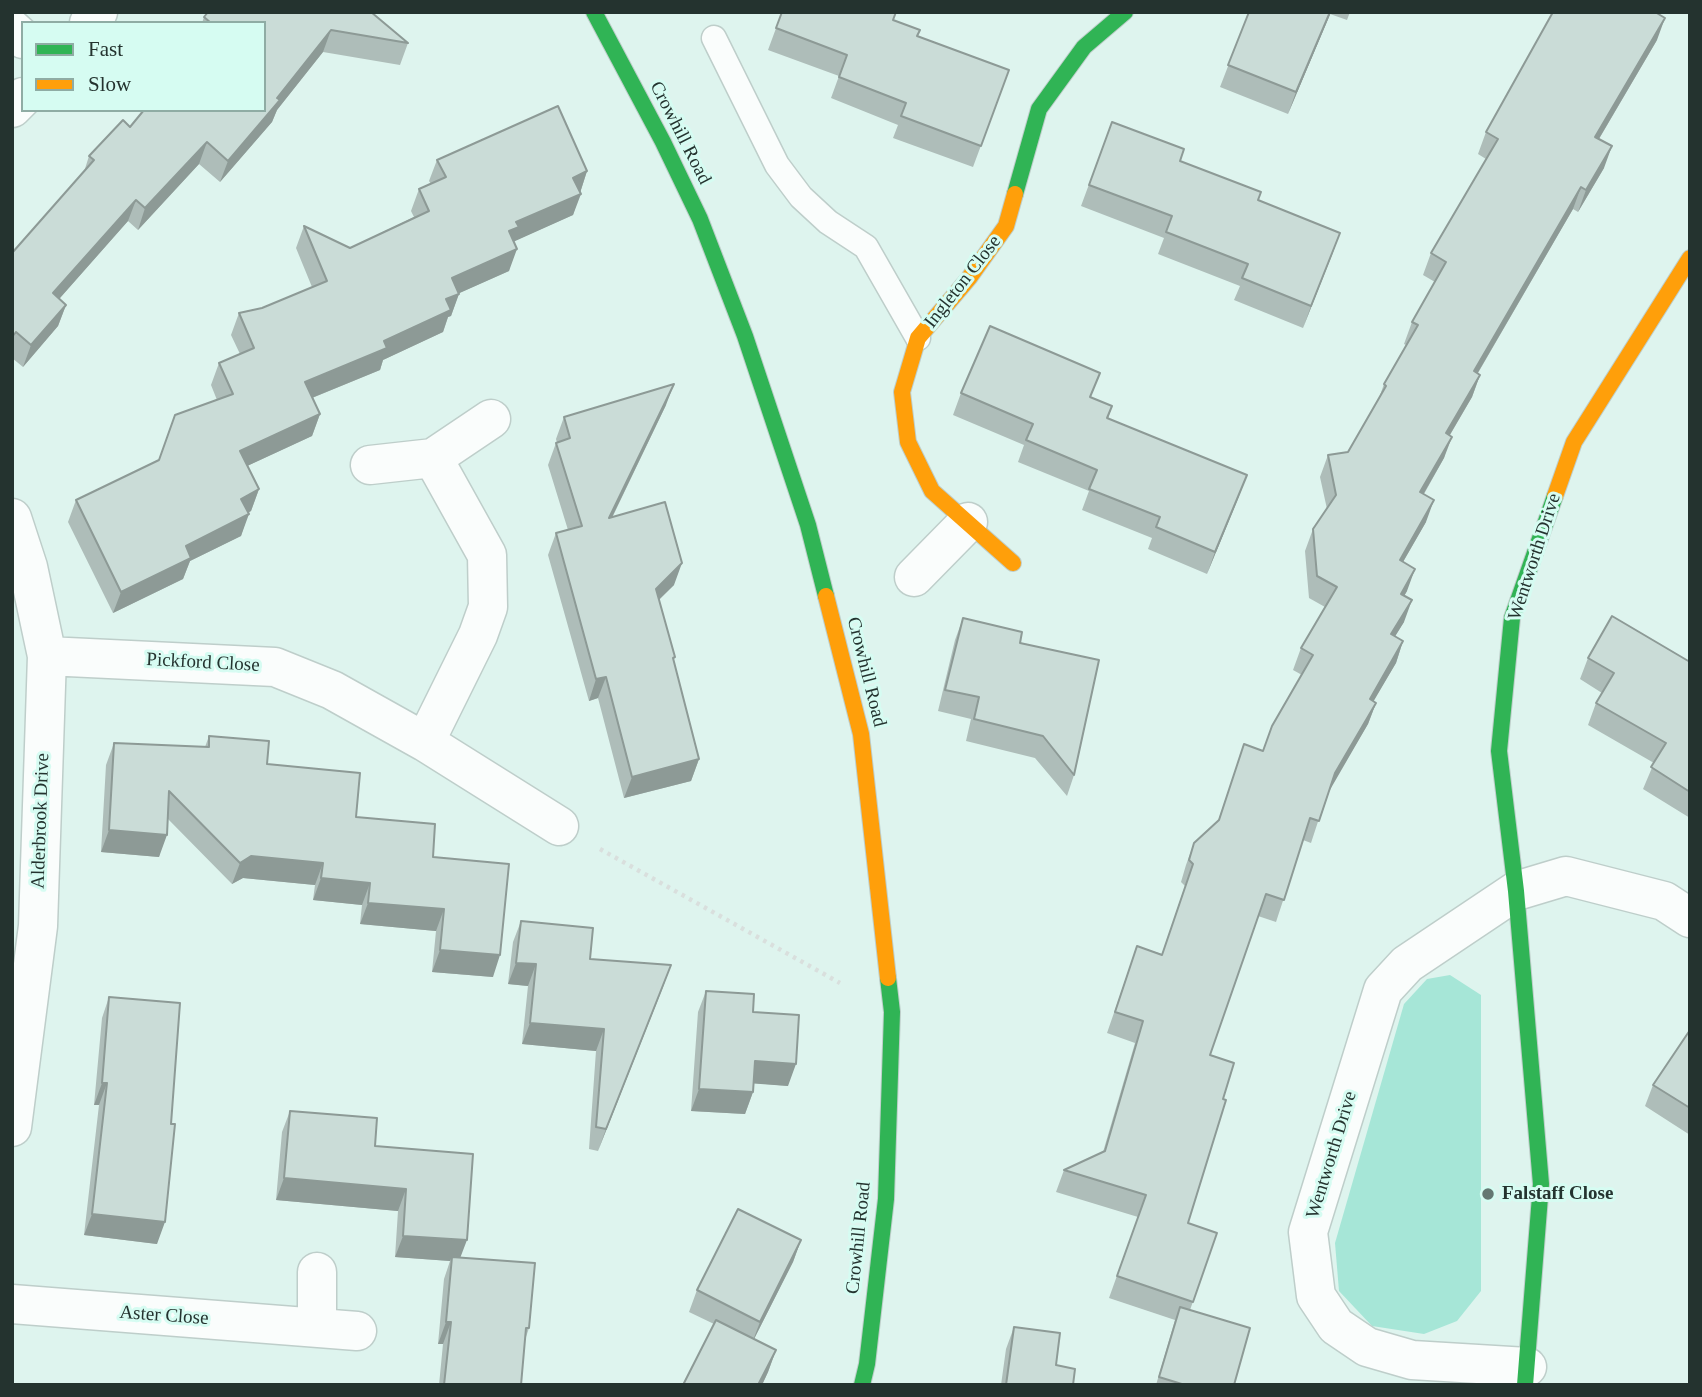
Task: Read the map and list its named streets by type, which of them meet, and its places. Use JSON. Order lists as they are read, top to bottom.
{
  "streets": {
    "street": [
      "Crowhill Road",
      "Ingleton Close",
      "Wentworth Drive",
      "Pickford Close",
      "Alderbrook Drive",
      "Aster Close"
    ]
  },
  "crossings": [
    ["Pickford Close", "Alderbrook Drive"]
  ],
  "places": ["Falstaff Close"],
  "legend": ["Fast", "Slow"]
}
